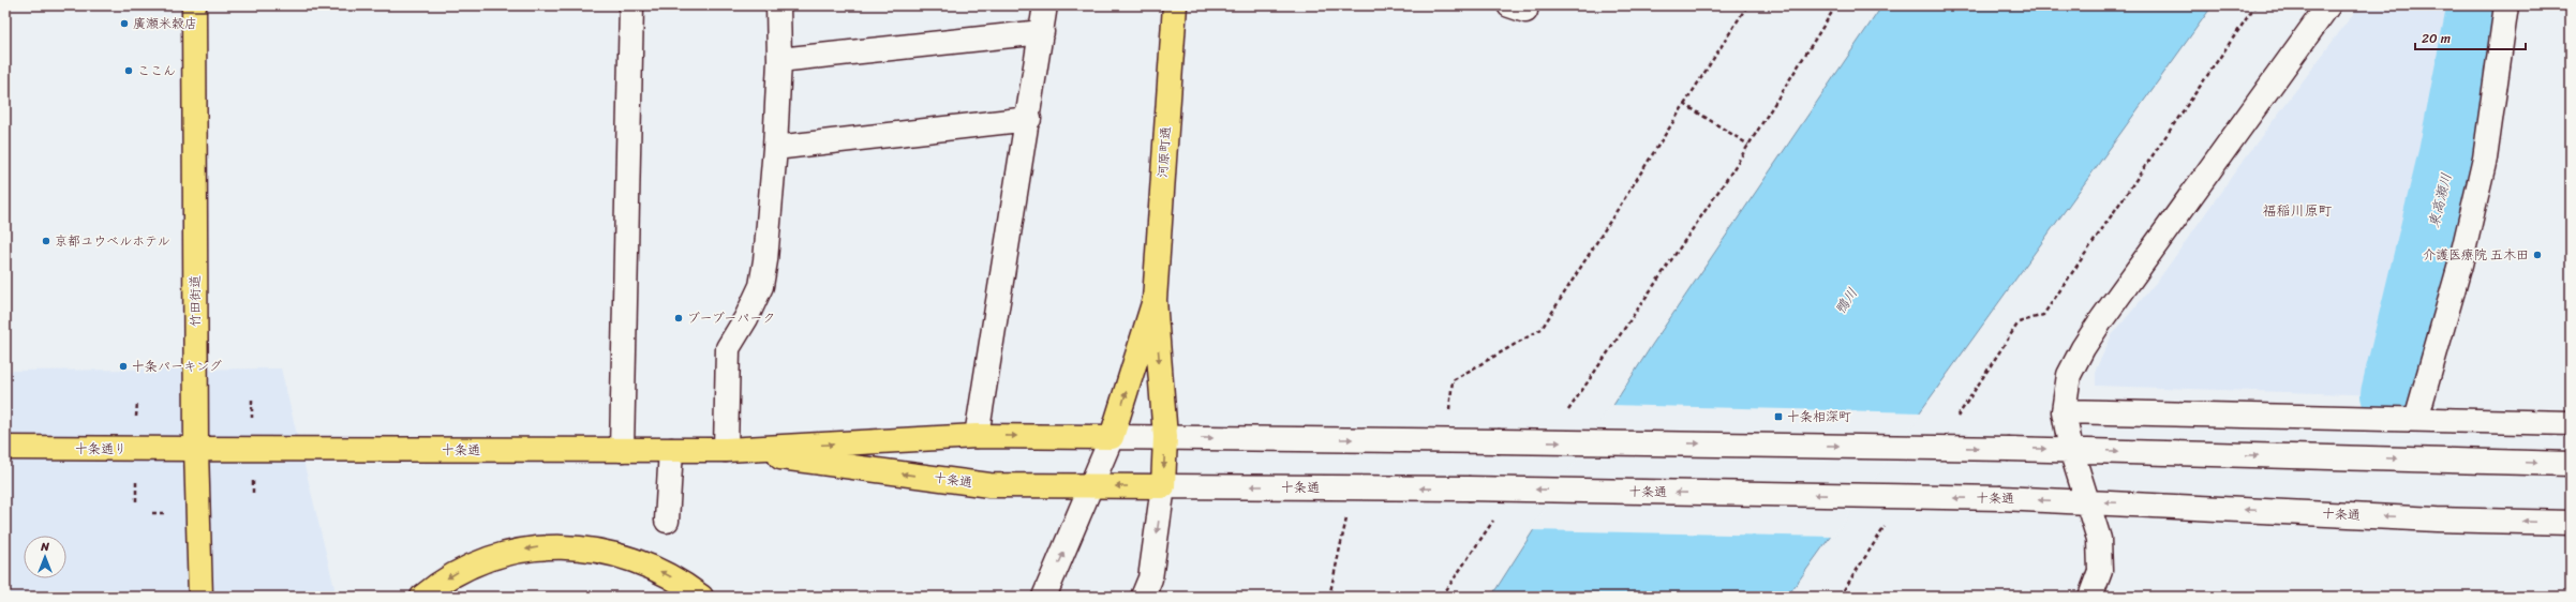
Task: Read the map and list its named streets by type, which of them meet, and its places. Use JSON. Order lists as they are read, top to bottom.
{
  "streets": {
    "main road": [
      "河原町通",
      "竹田街道",
      "十条通り",
      "十条通"
    ]
  },
  "crossings": [
    ["河原町通", "十条通"],
    ["竹田街道", "十条通り"],
    ["竹田街道", "十条通"],
    ["十条通り", "十条通"]
  ],
  "districts": ["福稲川原町"],
  "water": ["東高瀬川", "鴨川"],
  "places": {
    "other": [
      "廣瀬米穀店",
      "ここん",
      "京都ユウベルホテル",
      "介護医療院 五木田",
      "ブーブーパーク",
      "十条パーキング"
    ],
    "transit": ["十条相深町"]
  },
  "scale_bar": "20 m",
  "north": "top"
}
